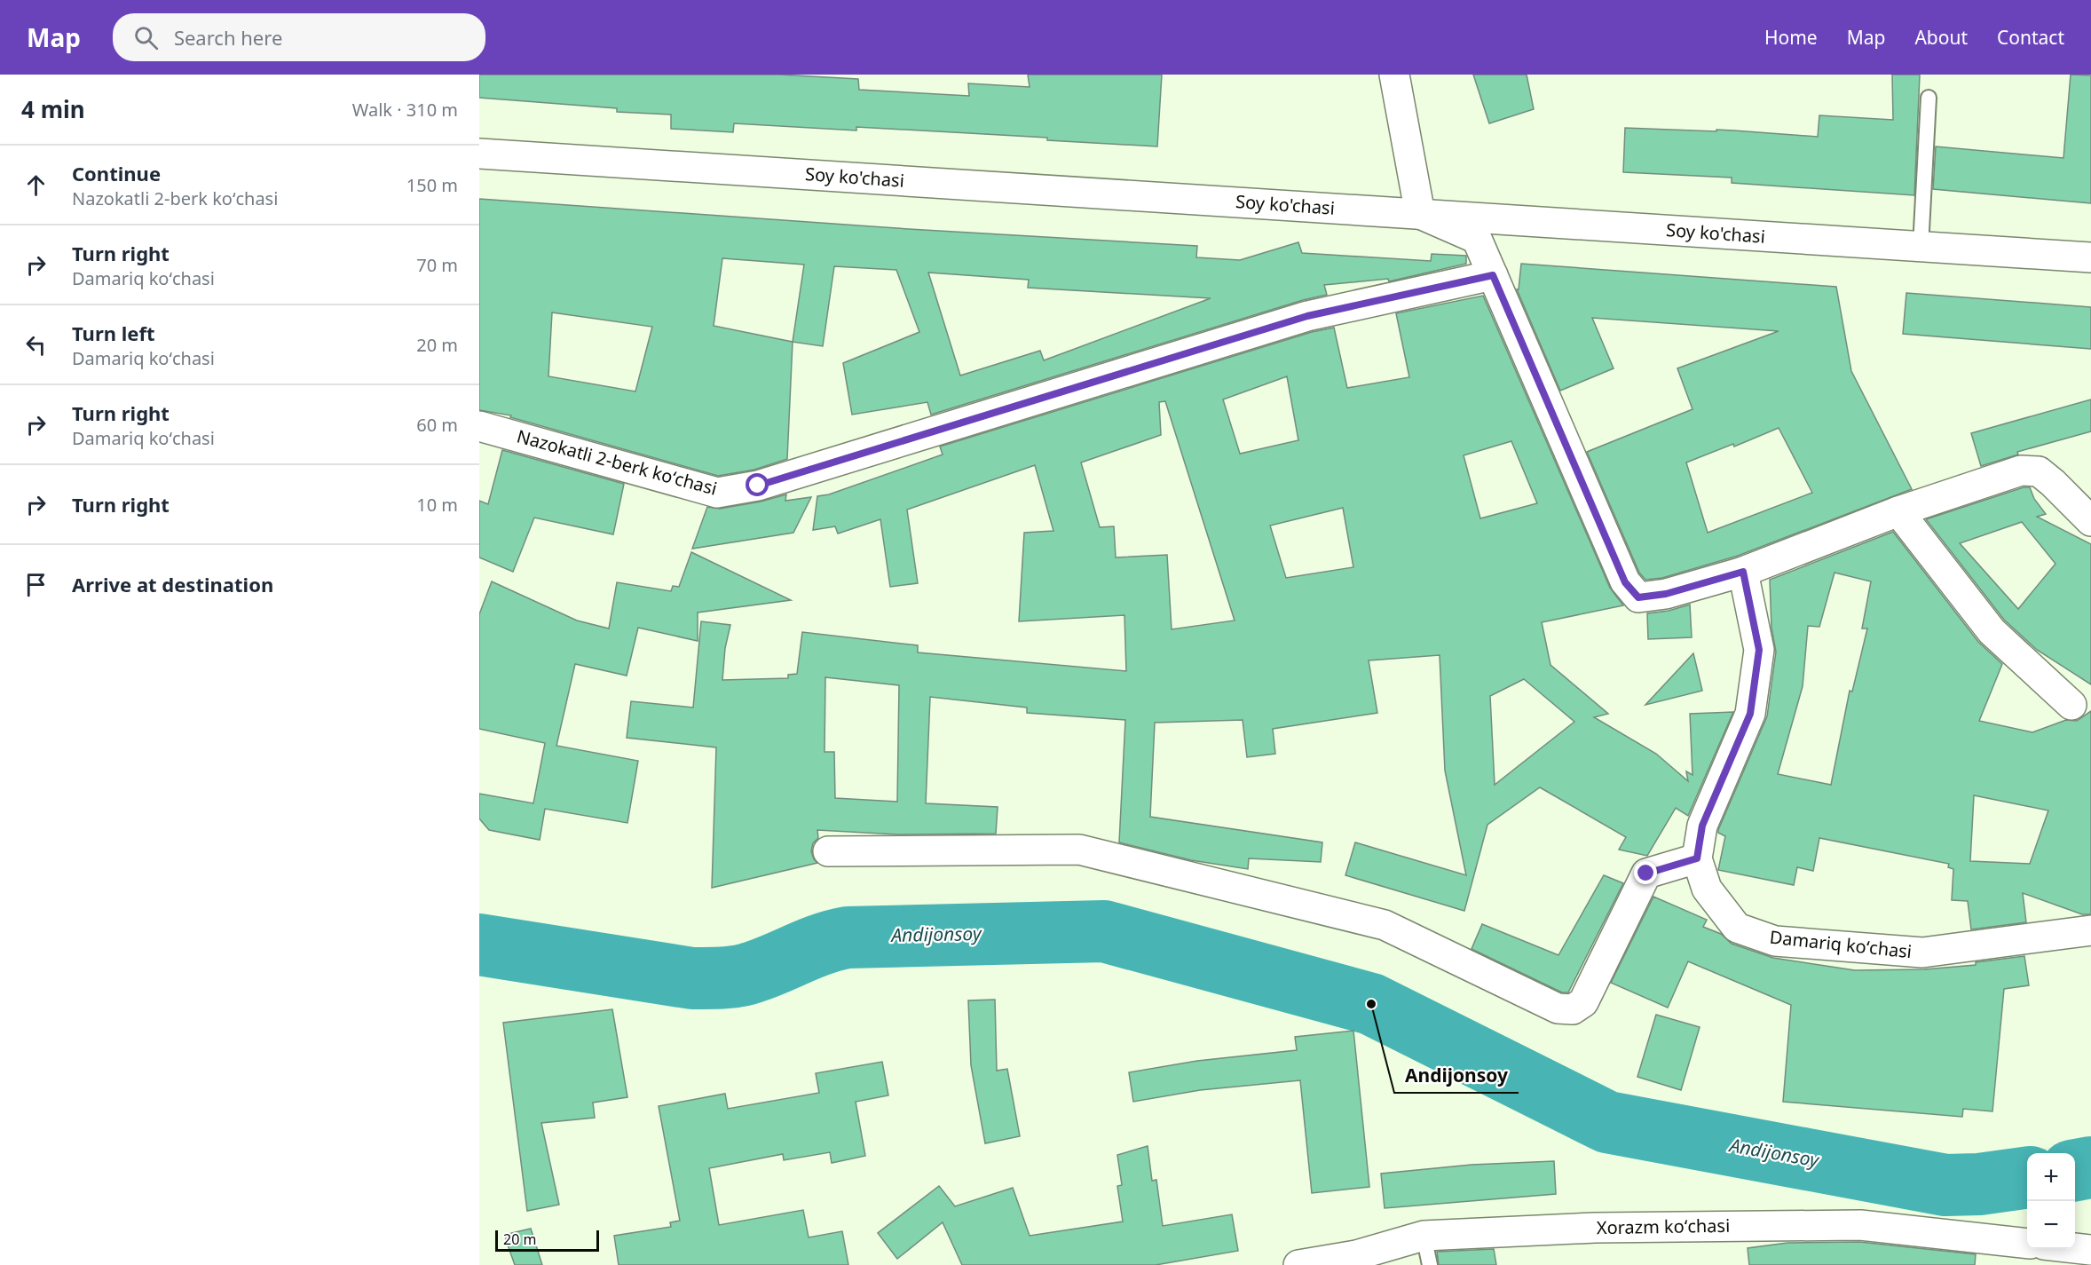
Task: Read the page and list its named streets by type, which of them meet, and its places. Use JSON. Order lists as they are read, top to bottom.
{
  "streets": {
    "street": [
      "Soy ko'chasi",
      "Nazokatli 2-berk koʻchasi",
      "Damariq koʻchasi",
      "Xorazm koʻchasi"
    ]
  },
  "water": ["Andijonsoy"],
  "places": ["Andijonsoy"],
  "scale_bar": "20 m",
  "page": {
    "header": "Map",
    "search": "Search here",
    "nav": [
      "Home",
      "Map",
      "About",
      "Contact"
    ],
    "heading": ["4 min", "Walk · 310 m"],
    "list": [
      ["Continue", "Nazokatli 2-berk koʻchasi", "150 m"],
      ["Turn right", "Damariq koʻchasi", "70 m"],
      ["Turn left", "Damariq koʻchasi", "20 m"],
      ["Turn right", "Damariq koʻchasi", "60 m"],
      ["Turn right", "10 m"],
      "Arrive at destination"
    ],
    "map_buttons": ["+", "−"],
    "scale": "20 m"
  }
}
